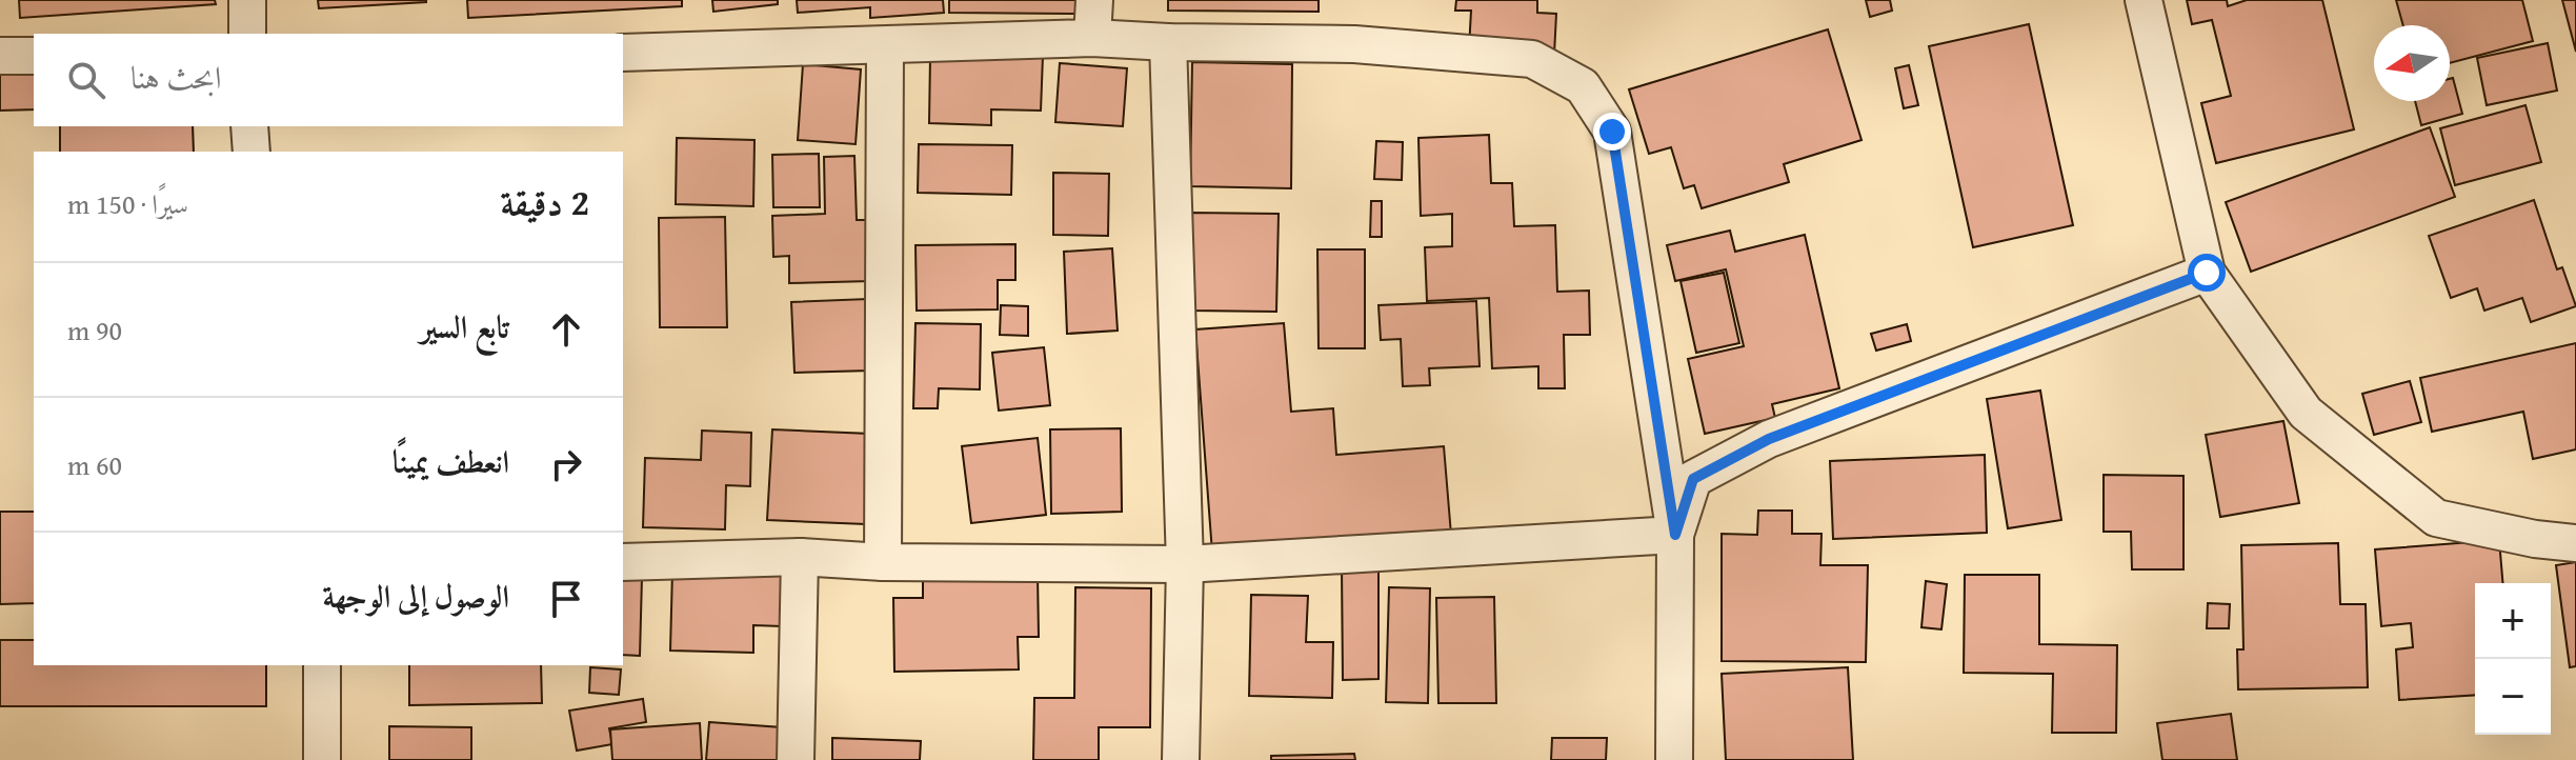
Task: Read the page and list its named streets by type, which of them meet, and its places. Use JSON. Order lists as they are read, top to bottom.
{
  "north": "left",
  "page": {
    "search": "ابحث هنا",
    "heading": ["2 دقيقة", "سيرًا · 150 m"],
    "list": [
      ["تابع السير", "90 m"],
      ["انعطف يمينًا", "60 m"],
      "الوصول إلى الوجهة"
    ],
    "map_buttons": ["+", "−"]
  }
}
